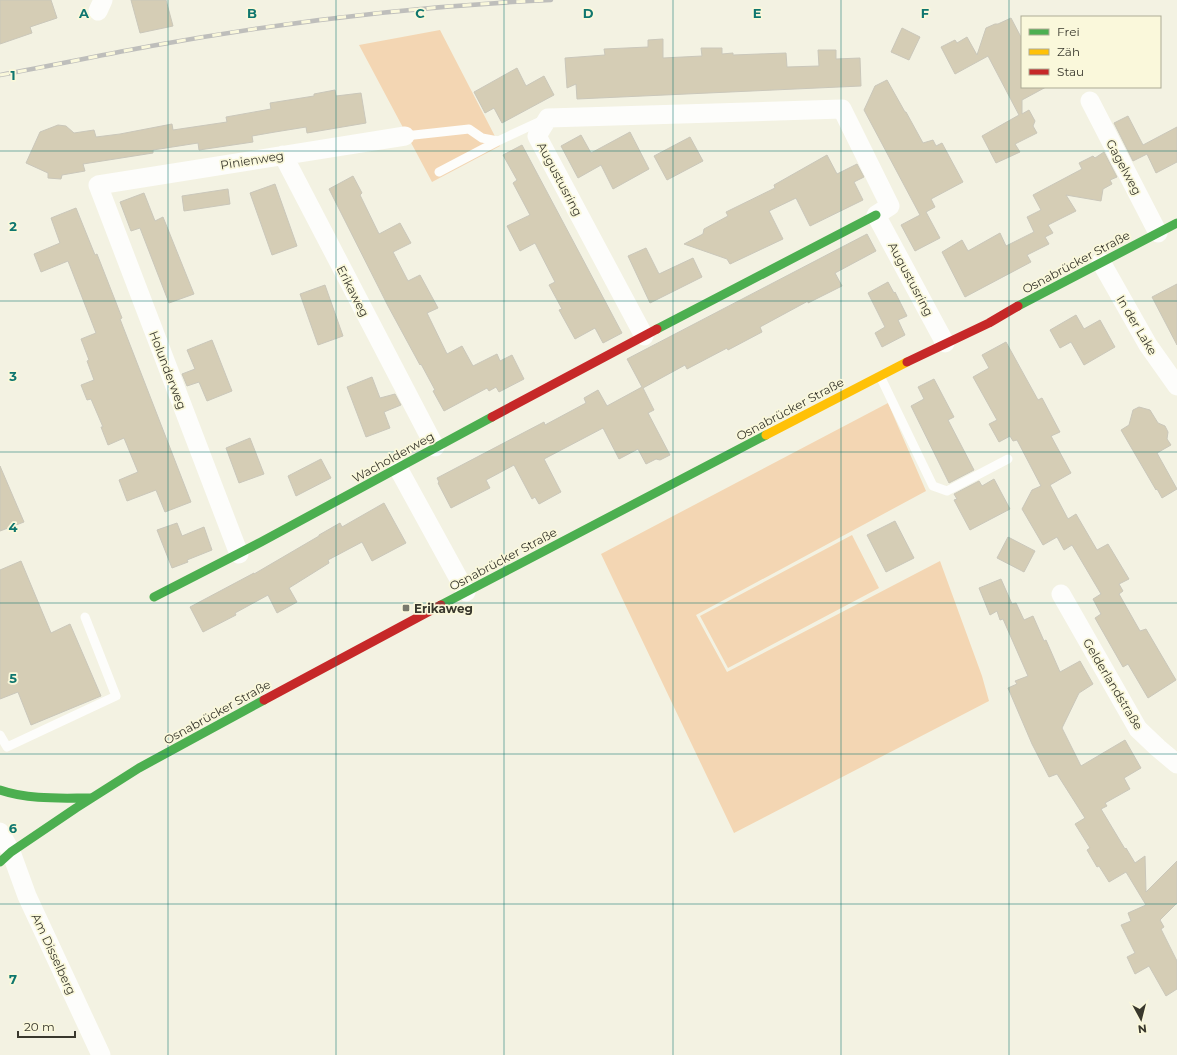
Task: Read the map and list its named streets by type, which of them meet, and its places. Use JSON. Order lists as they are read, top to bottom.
{
  "streets": {
    "main road": ["Osnabrücker Straße", "Wacholderweg"],
    "street": [
      "Pinienweg",
      "Gagelweg",
      "Augustusring",
      "Erikaweg",
      "In der Lake",
      "Holunderweg",
      "Gelderlandstraße",
      "Am Disselberg"
    ]
  },
  "crossings": [
    ["Pinienweg", "Erikaweg"],
    ["Pinienweg", "Holunderweg"],
    ["Gagelweg", "Osnabrücker Straße"],
    ["Augustusring", "Osnabrücker Straße"],
    ["Augustusring", "Wacholderweg"],
    ["Osnabrücker Straße", "In der Lake"],
    ["Osnabrücker Straße", "Am Disselberg"],
    ["Erikaweg", "Wacholderweg"],
    ["Holunderweg", "Wacholderweg"]
  ],
  "places": {
    "transit": ["Erikaweg"]
  },
  "legend": ["Frei", "Zäh", "Stau"],
  "scale_bar": "20 m",
  "north": "bottom",
  "grid": {
    "columns": [
      "A",
      "B",
      "C",
      "D",
      "E",
      "F"
    ],
    "rows": [
      "1",
      "2",
      "3",
      "4",
      "5",
      "6",
      "7"
    ]
  }
}
